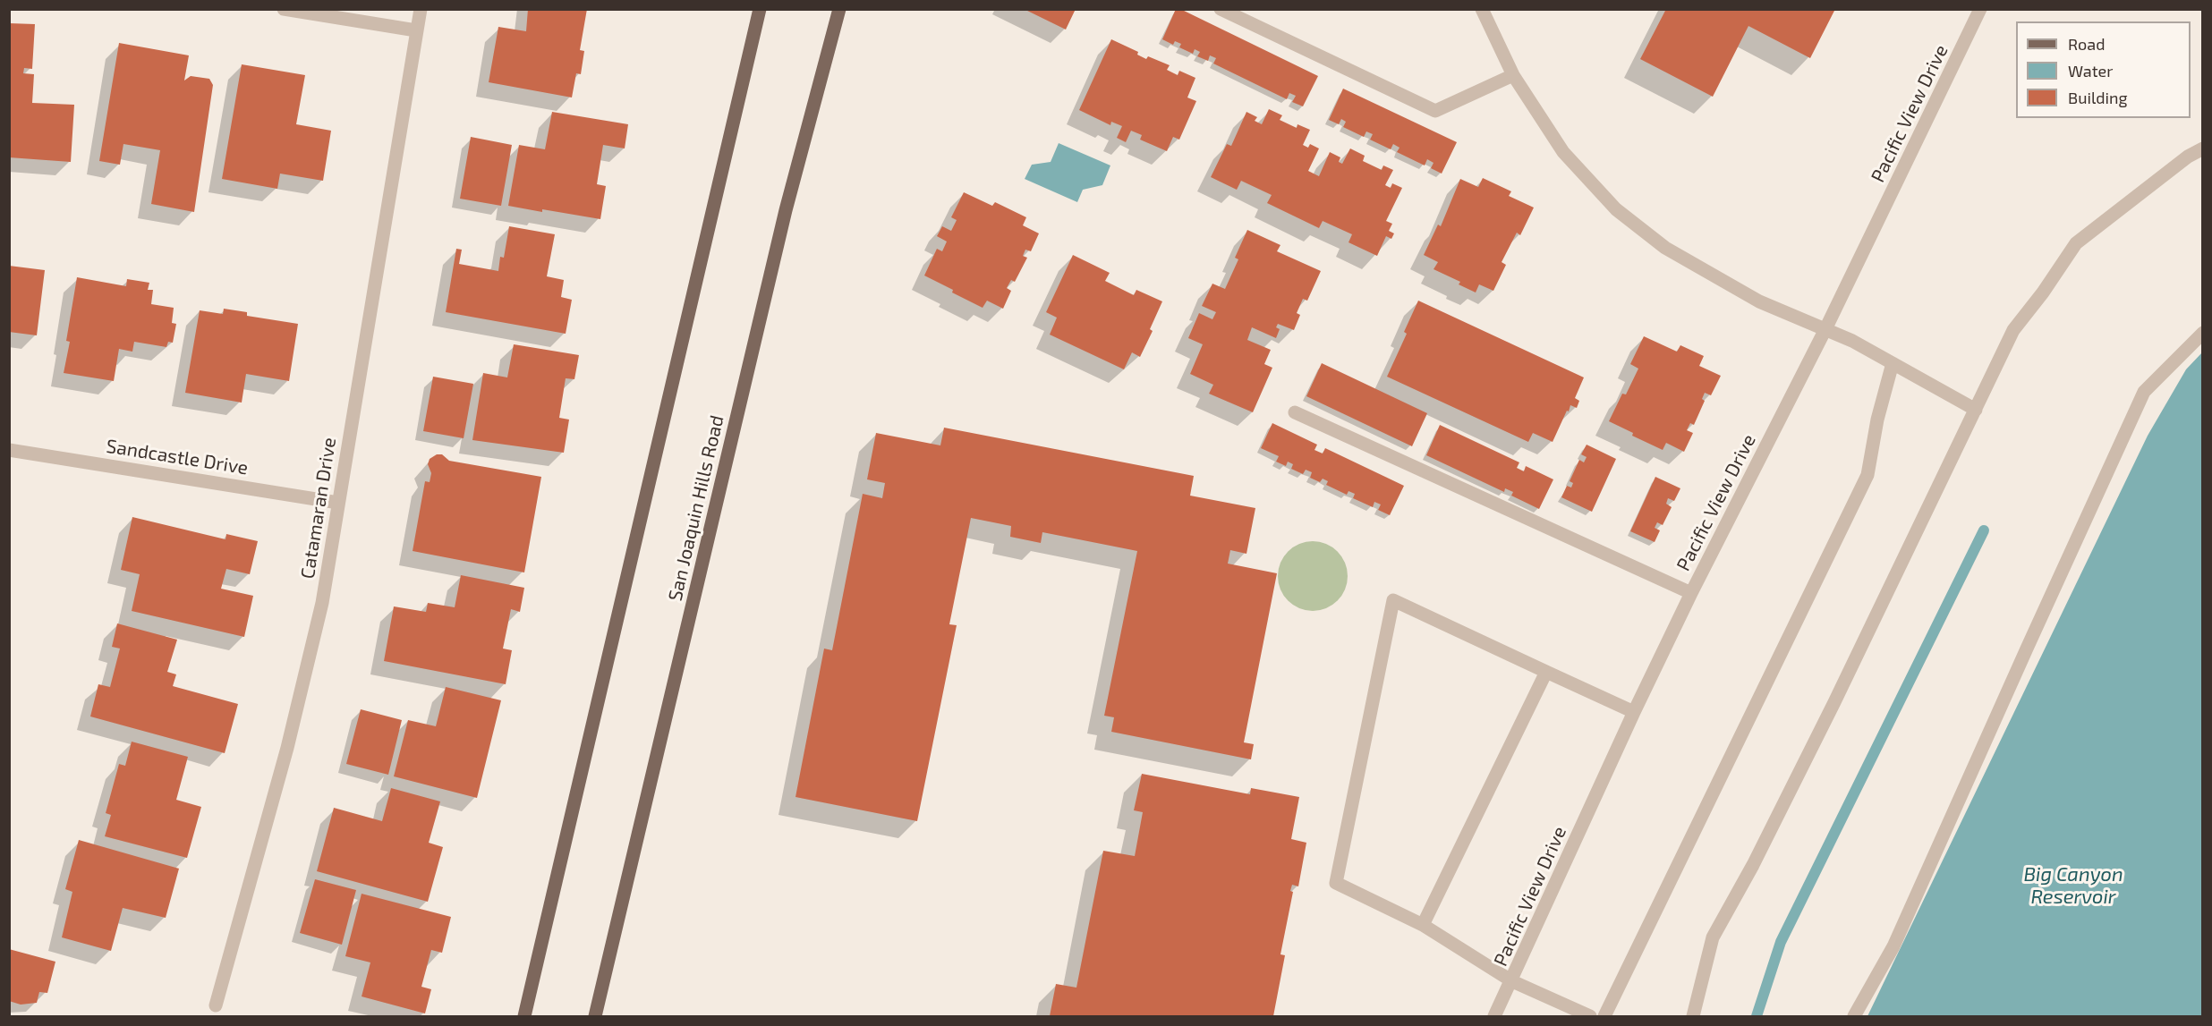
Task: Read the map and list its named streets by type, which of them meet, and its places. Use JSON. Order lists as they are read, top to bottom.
{
  "streets": {
    "main road": ["San Joaquin Hills Road"],
    "street": ["Pacific View Drive", "Sandcastle Drive", "Catamaran Drive"]
  },
  "crossings": [
    ["Sandcastle Drive", "Catamaran Drive"]
  ],
  "water": ["Big Canyon Reservoir"],
  "legend": ["Road", "Water", "Building"]
}
